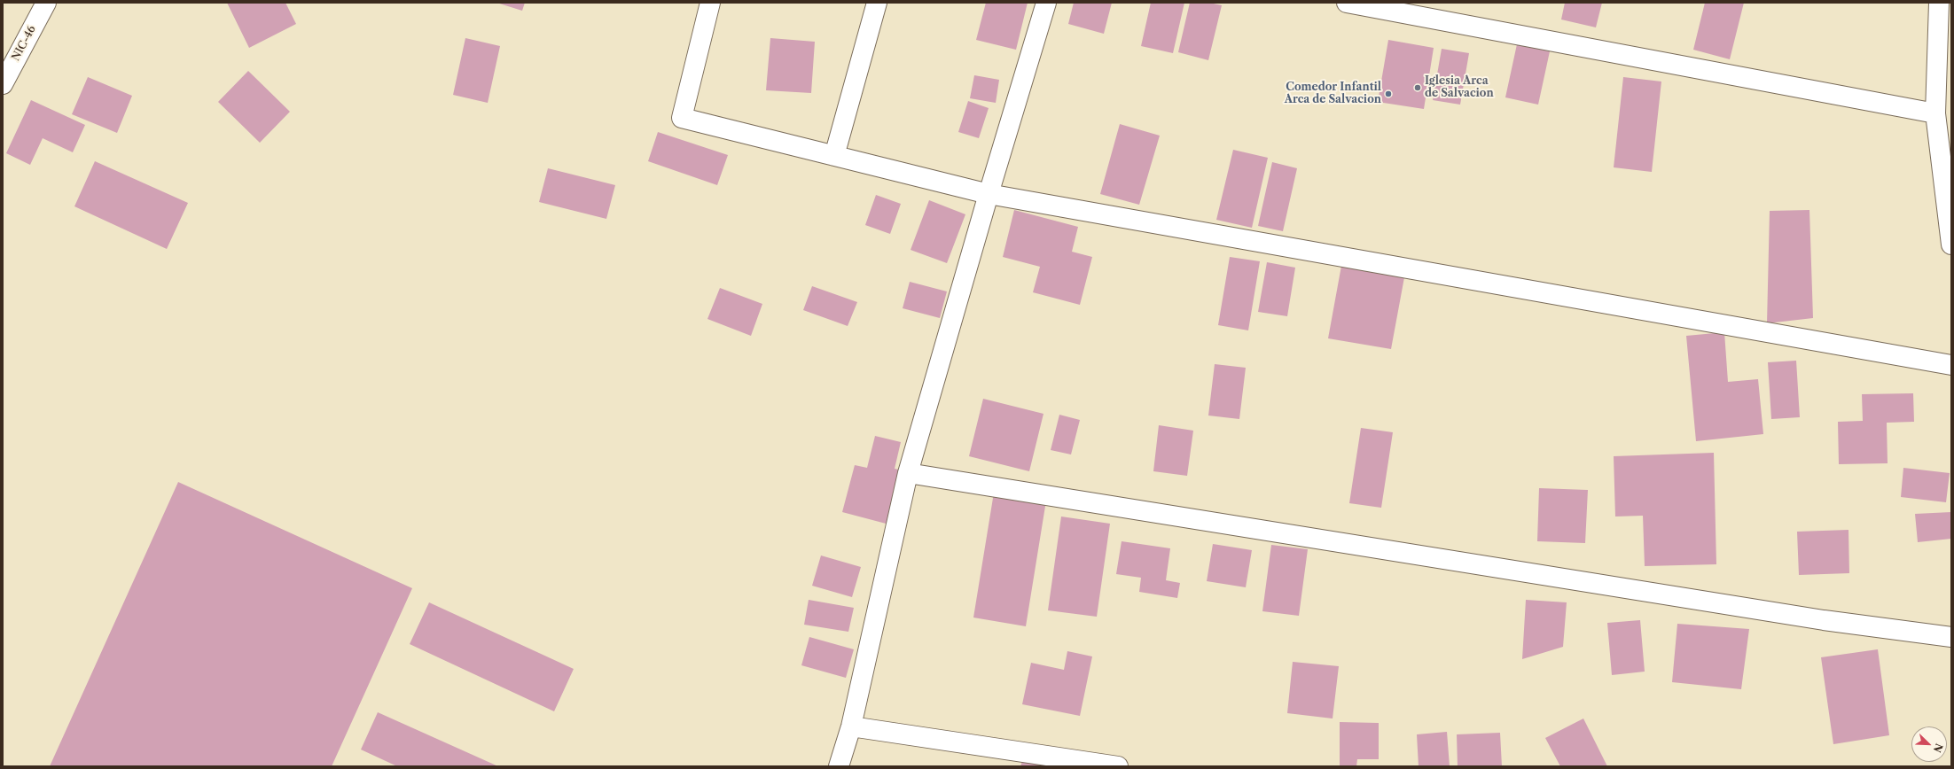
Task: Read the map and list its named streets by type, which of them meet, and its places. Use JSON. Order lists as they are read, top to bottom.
{
  "streets": {
    "street": ["NIC-46"]
  },
  "places": ["Iglesia Arca de Salvacion", "Comedor Infantil Arca de Salvacion"],
  "north": "bottom right"
}
